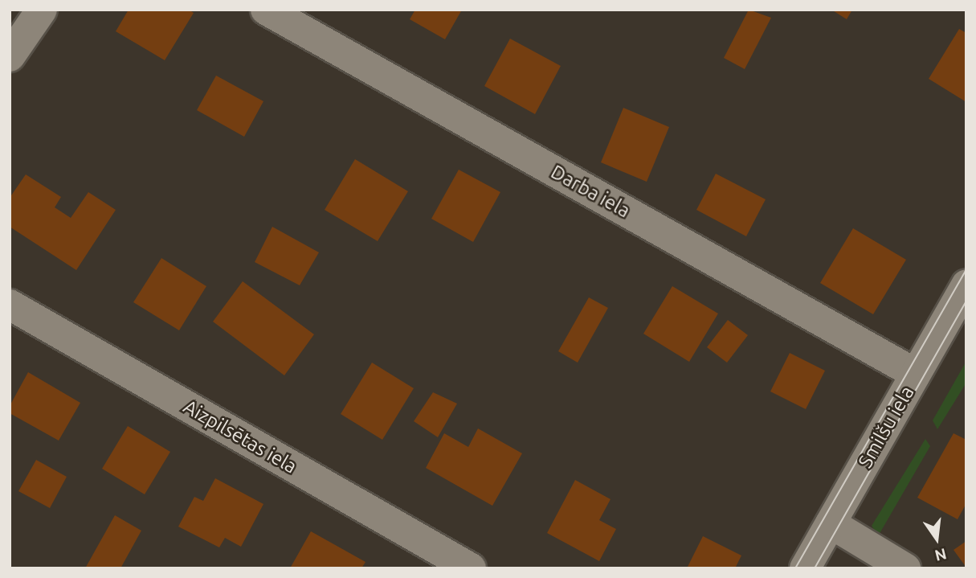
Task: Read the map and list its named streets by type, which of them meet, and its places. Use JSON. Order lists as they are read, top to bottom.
{
  "streets": {
    "street": ["Darba iela", "Smilšu iela", "Aizpilsētas iela"]
  },
  "crossings": [
    ["Darba iela", "Smilšu iela"]
  ],
  "north": "bottom"
}
